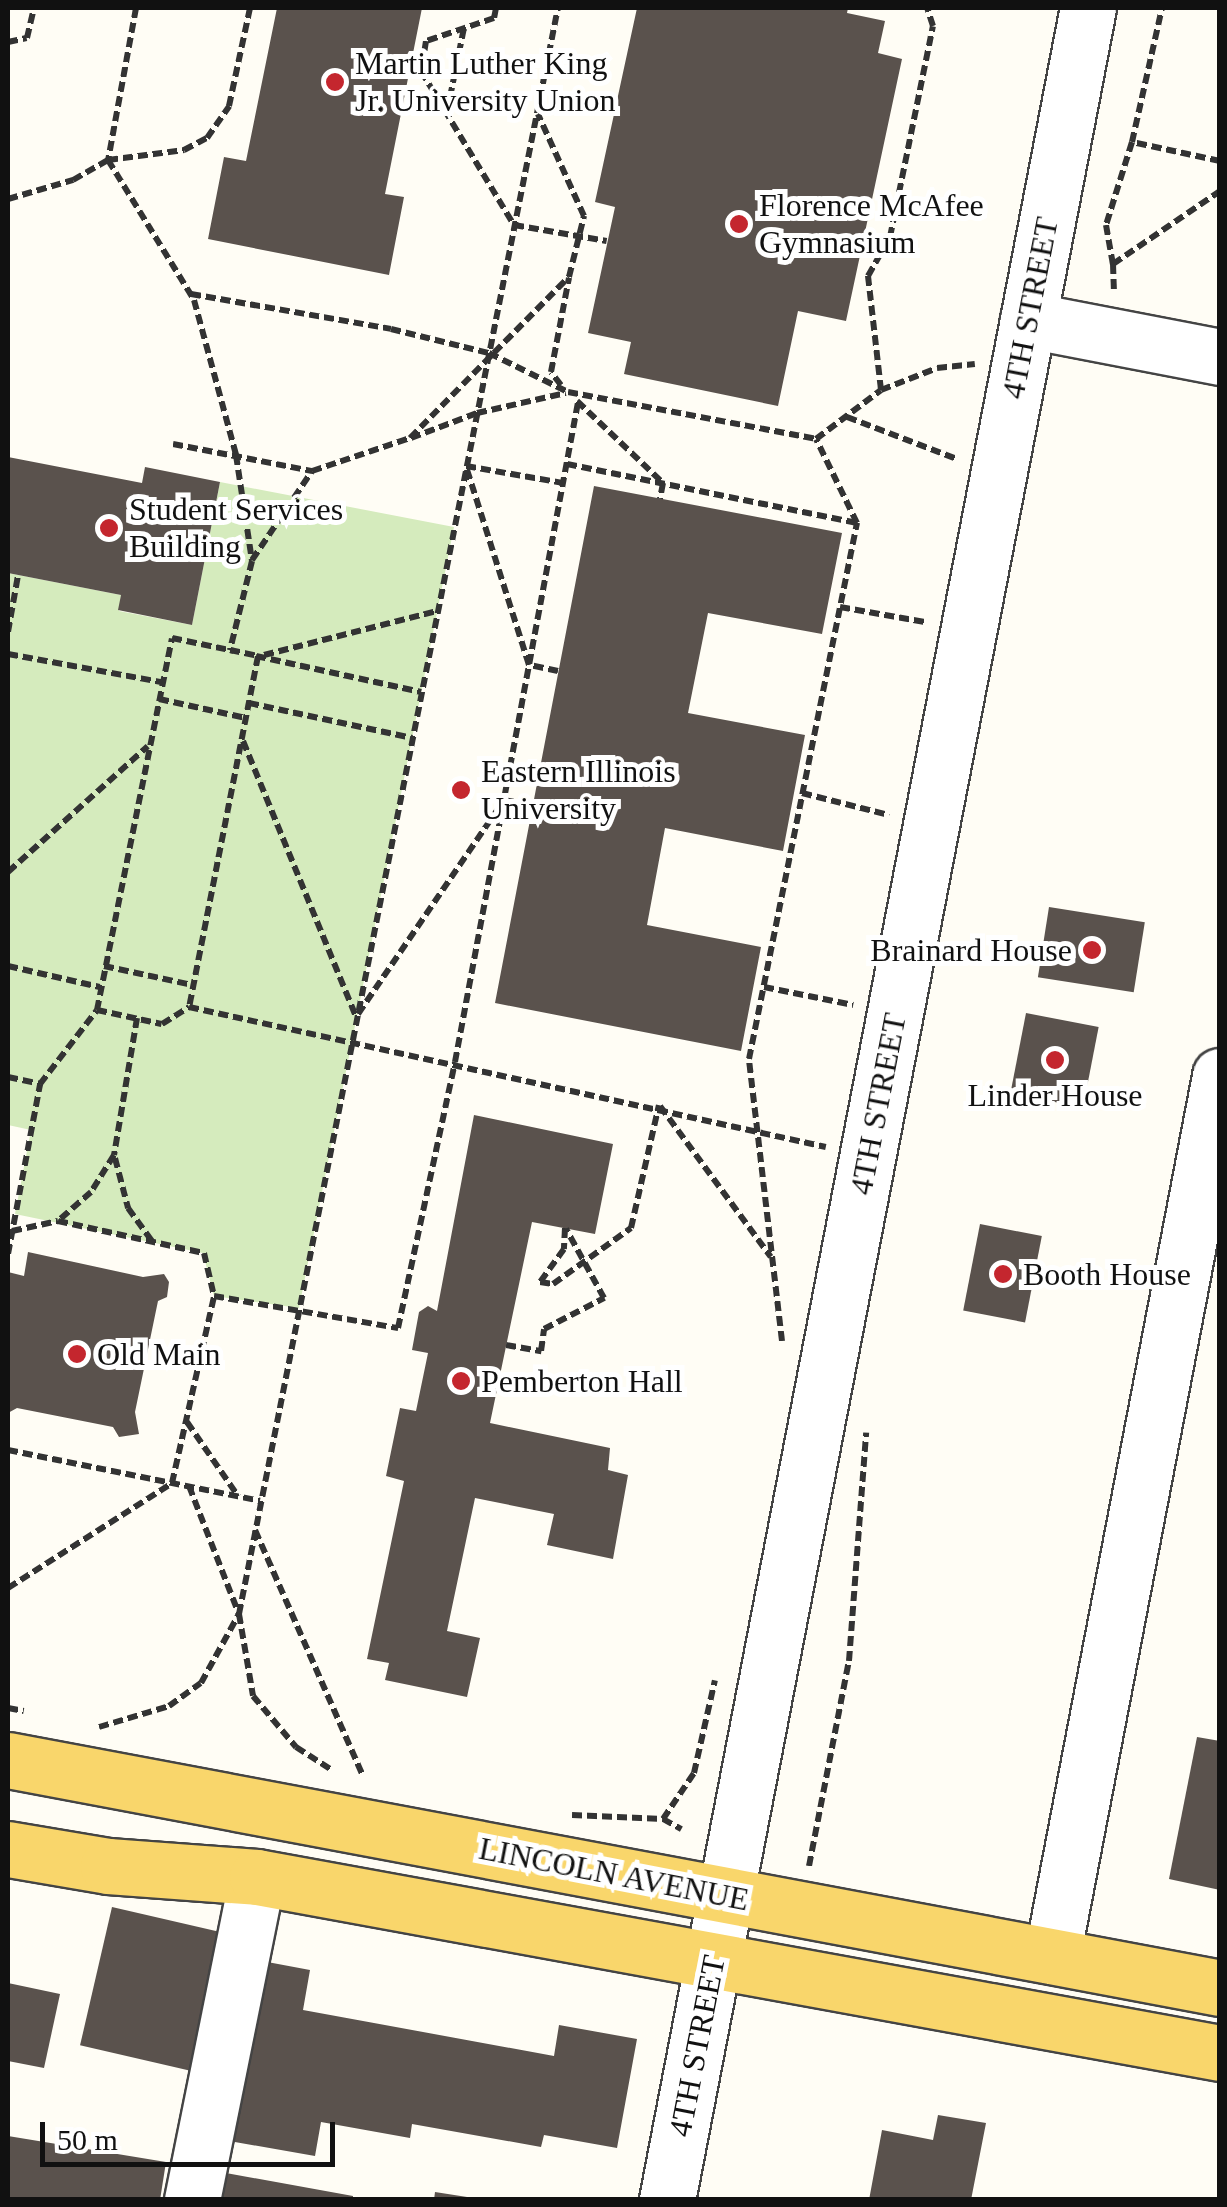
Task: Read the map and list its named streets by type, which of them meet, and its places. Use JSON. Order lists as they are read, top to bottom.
{
  "streets": {
    "main road": ["LINCOLN AVENUE"],
    "street": ["4TH STREET"]
  },
  "crossings": [
    ["4TH STREET", "LINCOLN AVENUE"]
  ],
  "places": [
    "Martin Luther King Jr. University Union",
    "Florence McAfee Gymnasium",
    "Student Services Building",
    "Eastern Illinois University",
    "Brainard House",
    "Linder House",
    "Booth House",
    "Old Main",
    "Pemberton Hall"
  ],
  "scale_bar": "50 m"
}
